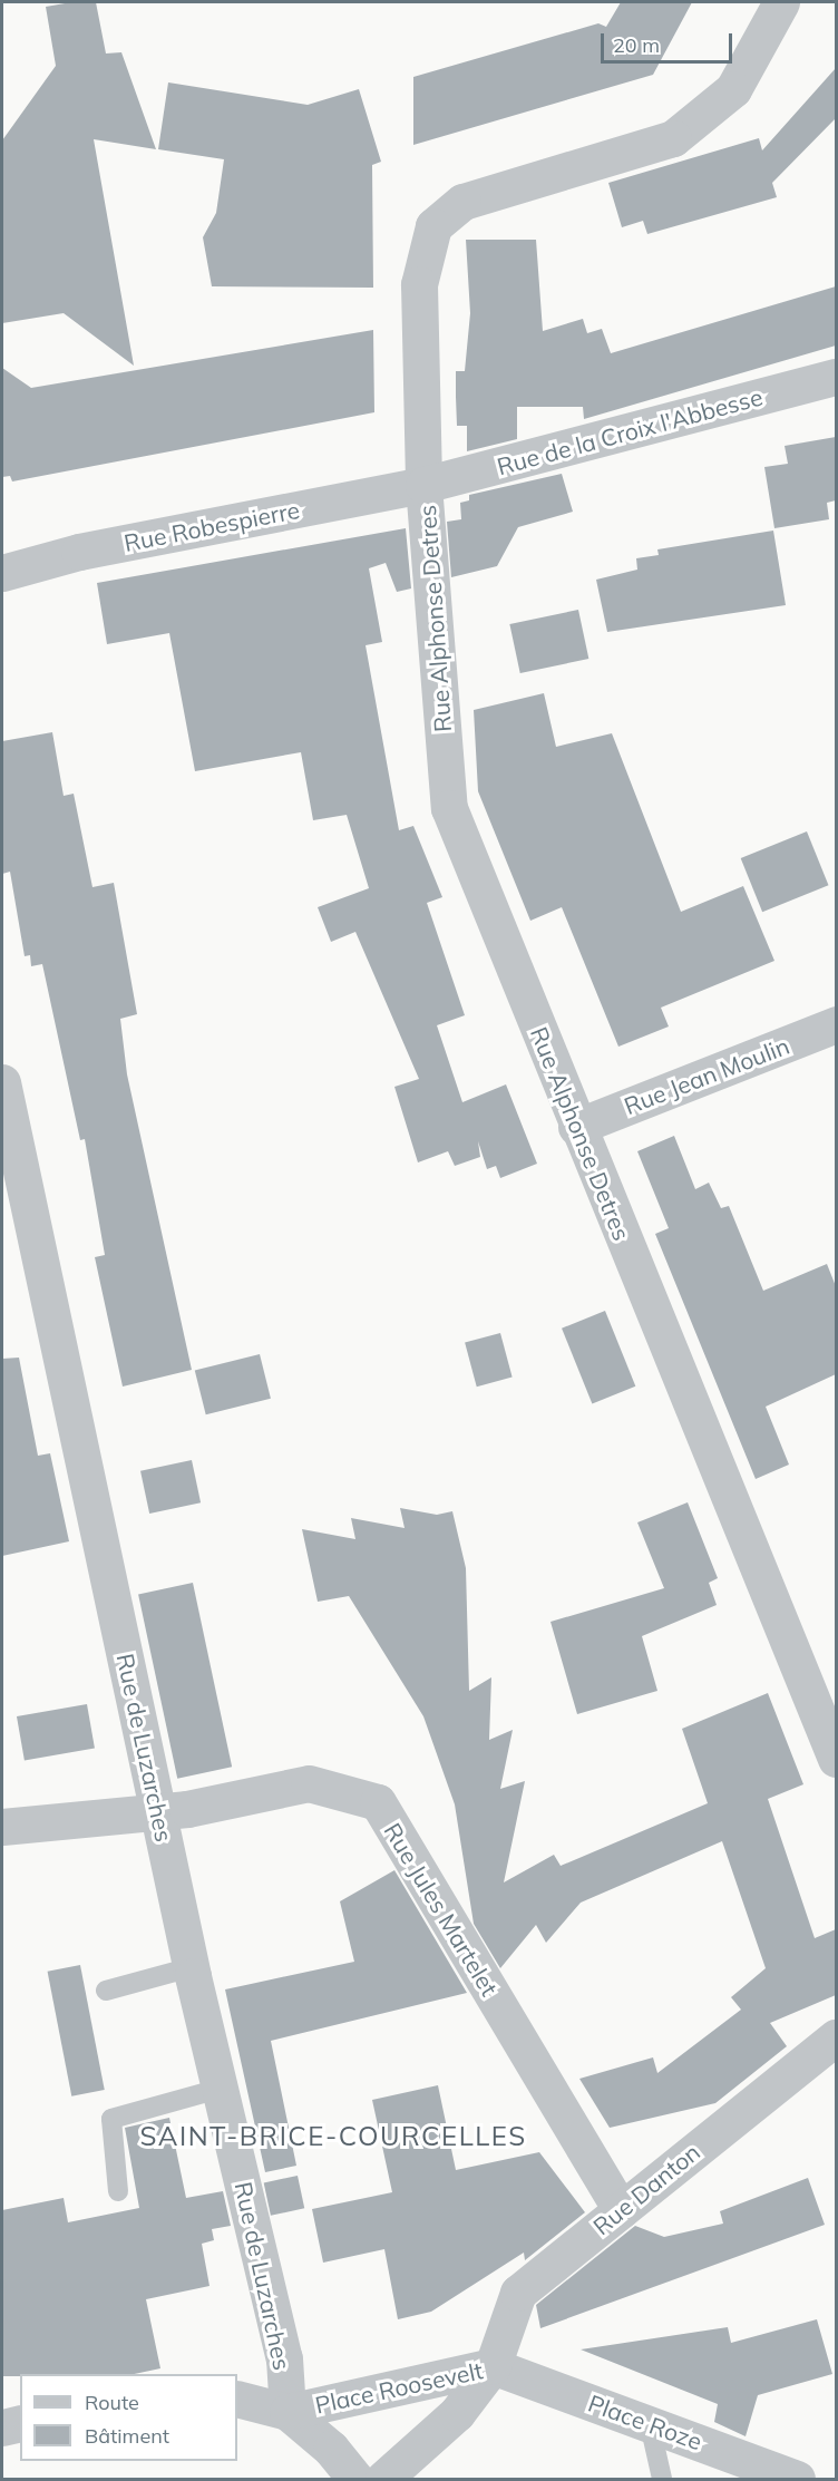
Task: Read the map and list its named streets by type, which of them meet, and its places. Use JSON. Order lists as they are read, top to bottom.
{
  "streets": {
    "street": [
      "Rue de la Croix l'Abbesse",
      "Rue Robespierre",
      "Rue Alphonse Detres",
      "Rue Jean Moulin",
      "Rue de Luzarches",
      "Rue Jules Martelet",
      "Rue Danton",
      "Place Roosevelt",
      "Place Roze"
    ]
  },
  "crossings": [
    ["Rue de la Croix l'Abbesse", "Rue Robespierre"],
    ["Rue de la Croix l'Abbesse", "Rue Alphonse Detres"],
    ["Rue Robespierre", "Rue Alphonse Detres"],
    ["Rue Alphonse Detres", "Rue Jean Moulin"],
    ["Rue de Luzarches", "Rue Jules Martelet"],
    ["Rue de Luzarches", "Place Roosevelt"],
    ["Rue Jules Martelet", "Rue Danton"],
    ["Rue Danton", "Place Roosevelt"],
    ["Rue Danton", "Place Roze"],
    ["Place Roosevelt", "Place Roze"]
  ],
  "districts": ["SAINT-BRICE-COURCELLES"],
  "legend": ["Route", "Bâtiment"],
  "scale_bar": "20 m"
}
